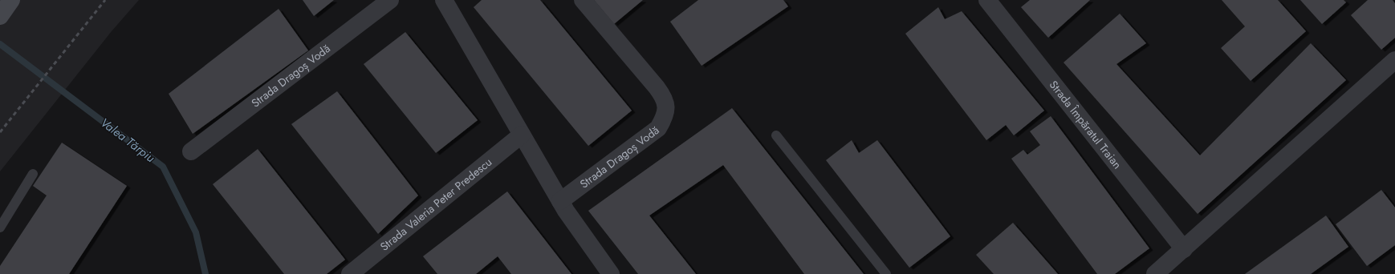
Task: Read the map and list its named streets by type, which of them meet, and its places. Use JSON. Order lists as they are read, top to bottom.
{
  "streets": {
    "street": ["Strada Dragoș Vodă", "Strada Împăratul Traian", "Strada Valeria Peter Predescu"]
  },
  "water": ["Valea Tărpiu"]
}
